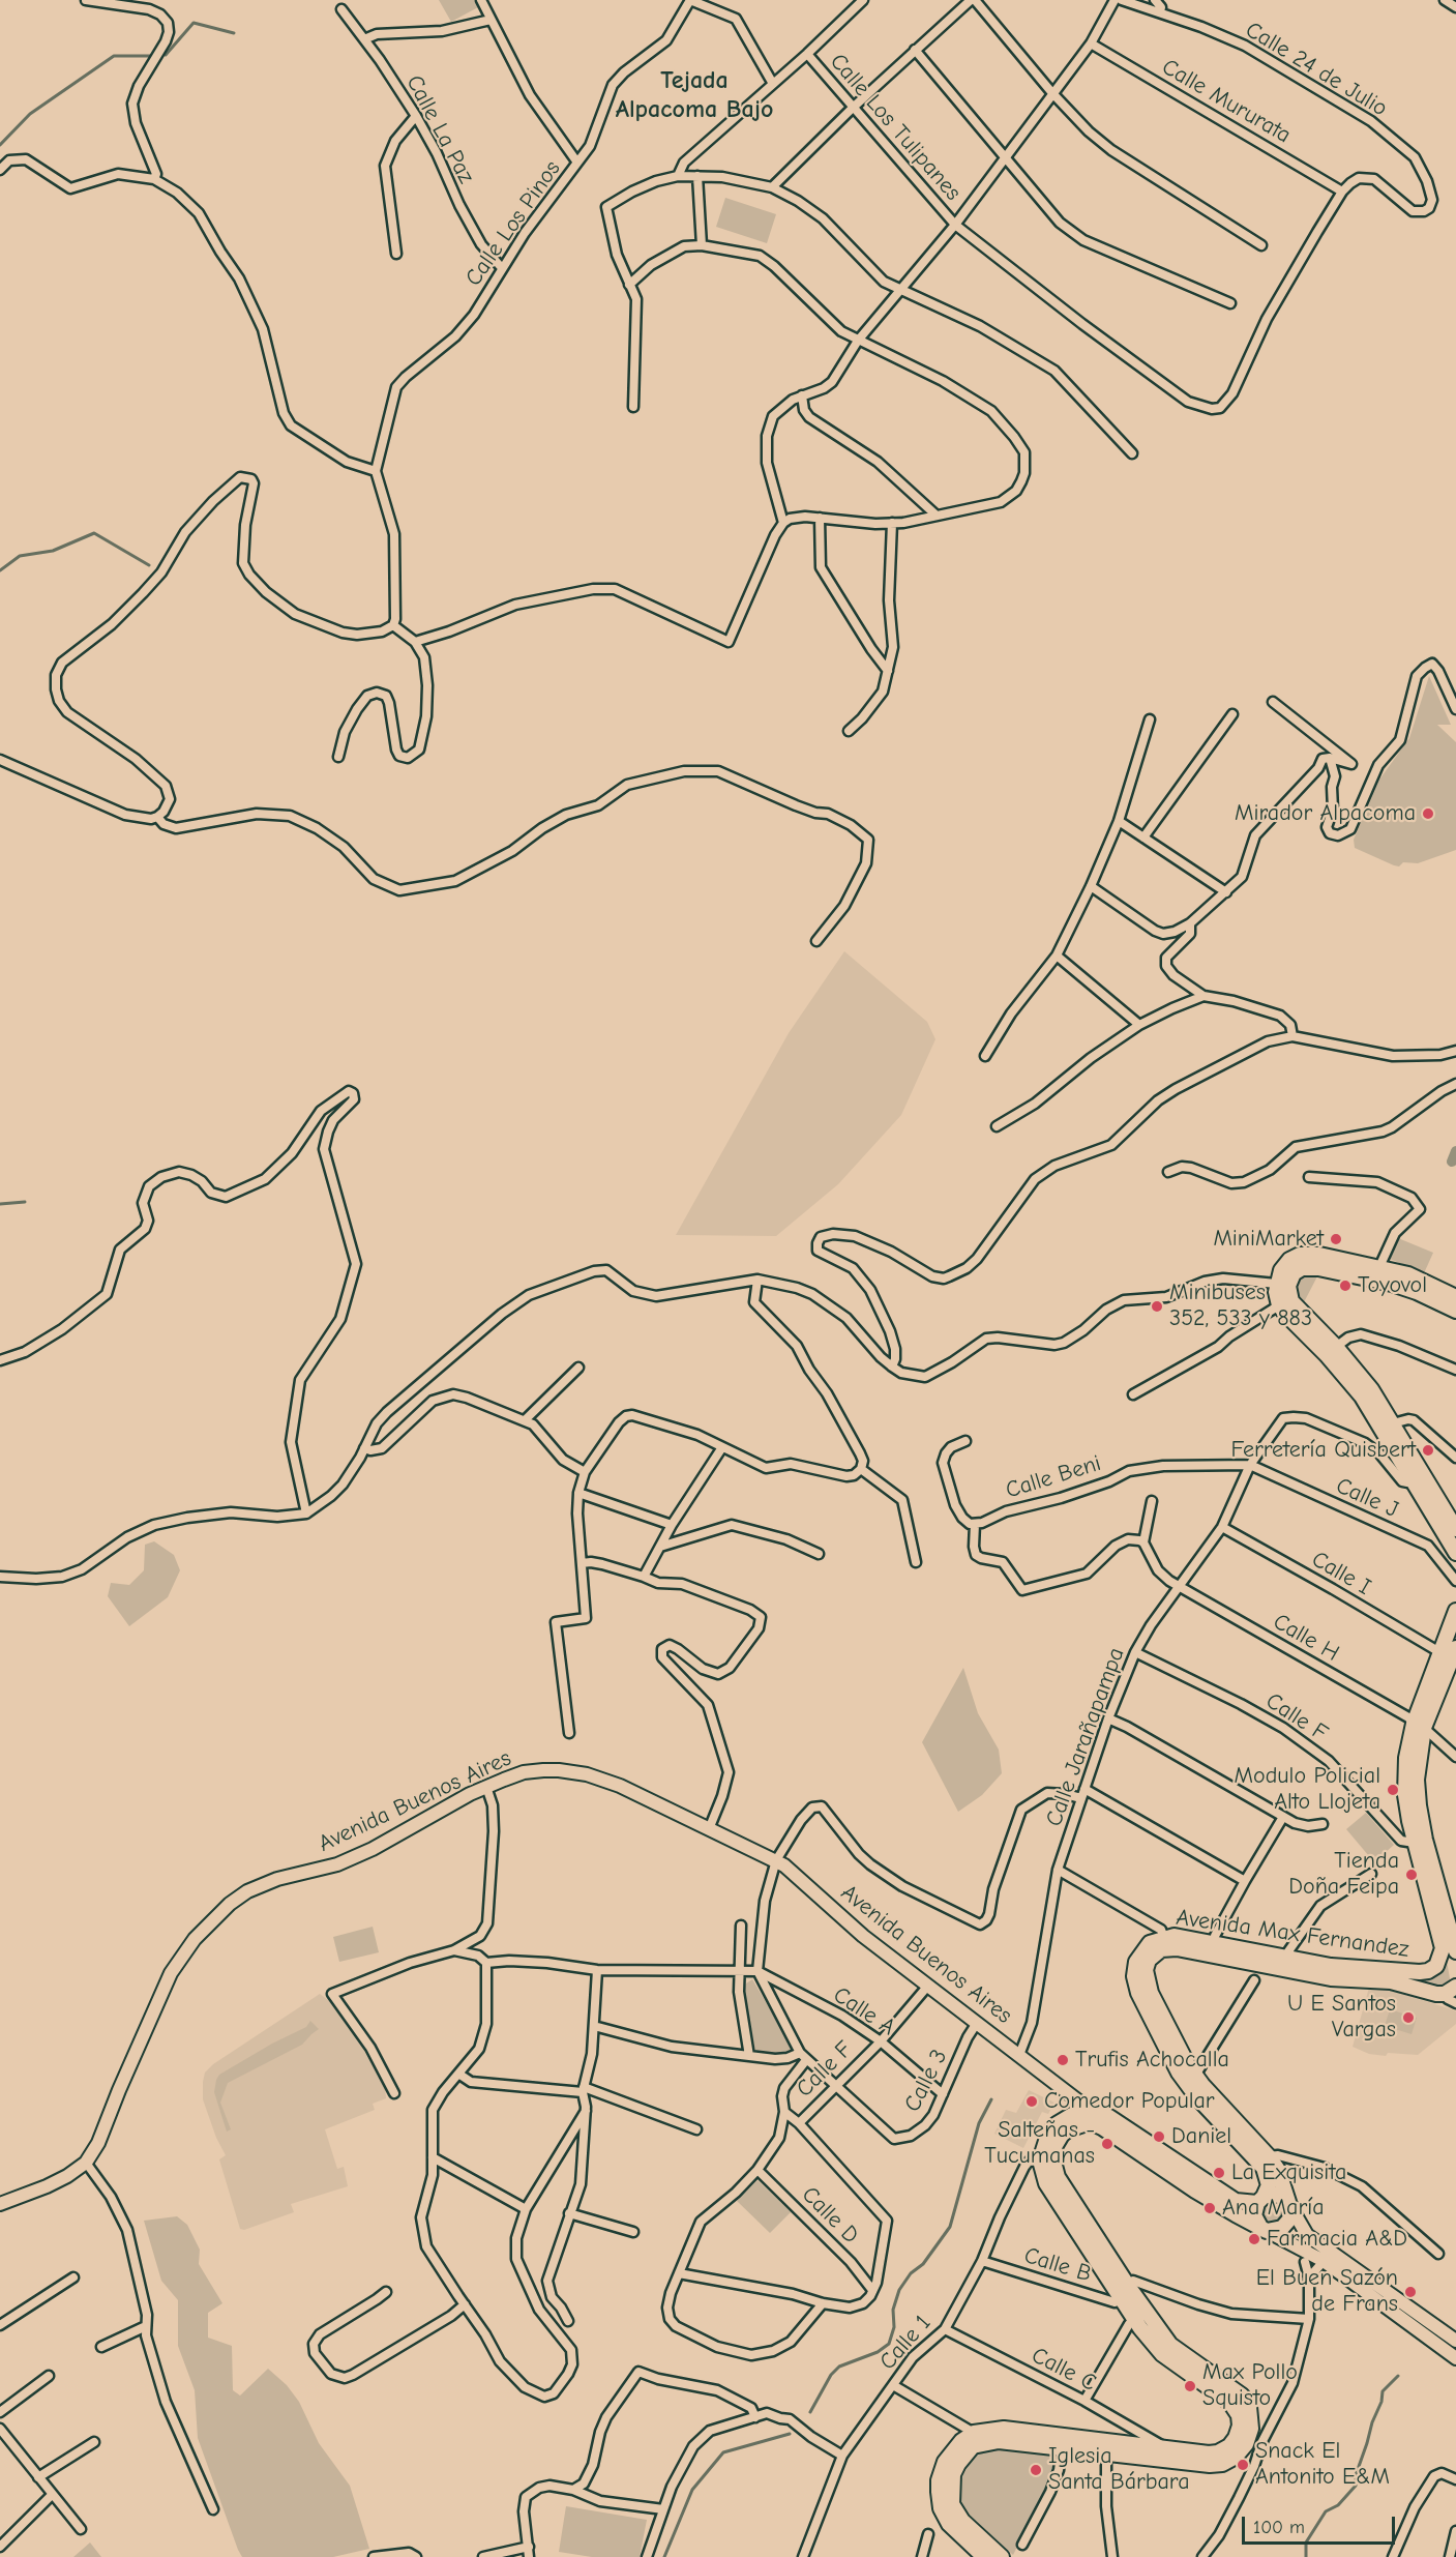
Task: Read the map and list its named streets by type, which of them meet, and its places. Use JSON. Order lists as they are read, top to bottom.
{
  "streets": {
    "main road": ["Avenida Buenos Aires", "Avenida Max Fernandez"],
    "street": [
      "Calle 24 de Julio",
      "Calle Mururata",
      "Calle Los Tulipanes",
      "Calle La Paz",
      "Calle Los Pinos",
      "Calle Beni",
      "Calle J",
      "Calle I",
      "Calle H",
      "Calle F",
      "Calle Jarañapampa",
      "Calle A",
      "Calle 3",
      "Calle D",
      "Calle B",
      "Calle 1",
      "Calle C"
    ]
  },
  "crossings": [
    ["Calle 24 de Julio", "Calle Mururata"],
    ["Calle 24 de Julio", "Calle Los Tulipanes"],
    ["Calle Mururata", "Calle Los Tulipanes"],
    ["Calle La Paz", "Calle Los Pinos"],
    ["Calle Beni", "Calle J"],
    ["Calle Beni", "Calle Jarañapampa"],
    ["Calle J", "Calle Jarañapampa"],
    ["Calle I", "Calle Jarañapampa"],
    ["Calle I", "Avenida Max Fernandez"],
    ["Calle H", "Calle Jarañapampa"],
    ["Calle H", "Avenida Max Fernandez"],
    ["Calle F", "Calle Jarañapampa"],
    ["Calle F", "Avenida Buenos Aires"],
    ["Calle F", "Avenida Max Fernandez"],
    ["Calle F", "Calle A"],
    ["Calle F", "Calle 3"],
    ["Calle Jarañapampa", "Avenida Buenos Aires"],
    ["Avenida Buenos Aires", "Avenida Max Fernandez"],
    ["Avenida Buenos Aires", "Calle 3"],
    ["Calle A", "Calle 3"],
    ["Calle B", "Calle 1"],
    ["Calle 1", "Calle C"]
  ],
  "districts": ["Tejada Alpacoma Bajo"],
  "places": [
    "Mirador Alpacoma",
    "MiniMarket",
    "Toyovol",
    "Minibuses 352, 533 y 883",
    "Ferretería Quisbert",
    "Modulo Policial Alto Llojeta",
    "Tienda Doña Feipa",
    "U E Santos Vargas",
    "Trufis Achocalla",
    "Comedor Popular",
    "Daniel",
    "Salteñas - Tucumanas",
    "La Exquisita",
    "Ana María",
    "Farmacia A&D",
    "El Buen Sazón de Frans",
    "Max Pollo Squisto",
    "Snack El Antonito E&M",
    "Iglesia Santa Bárbara"
  ],
  "scale_bar": "100 m"
}
